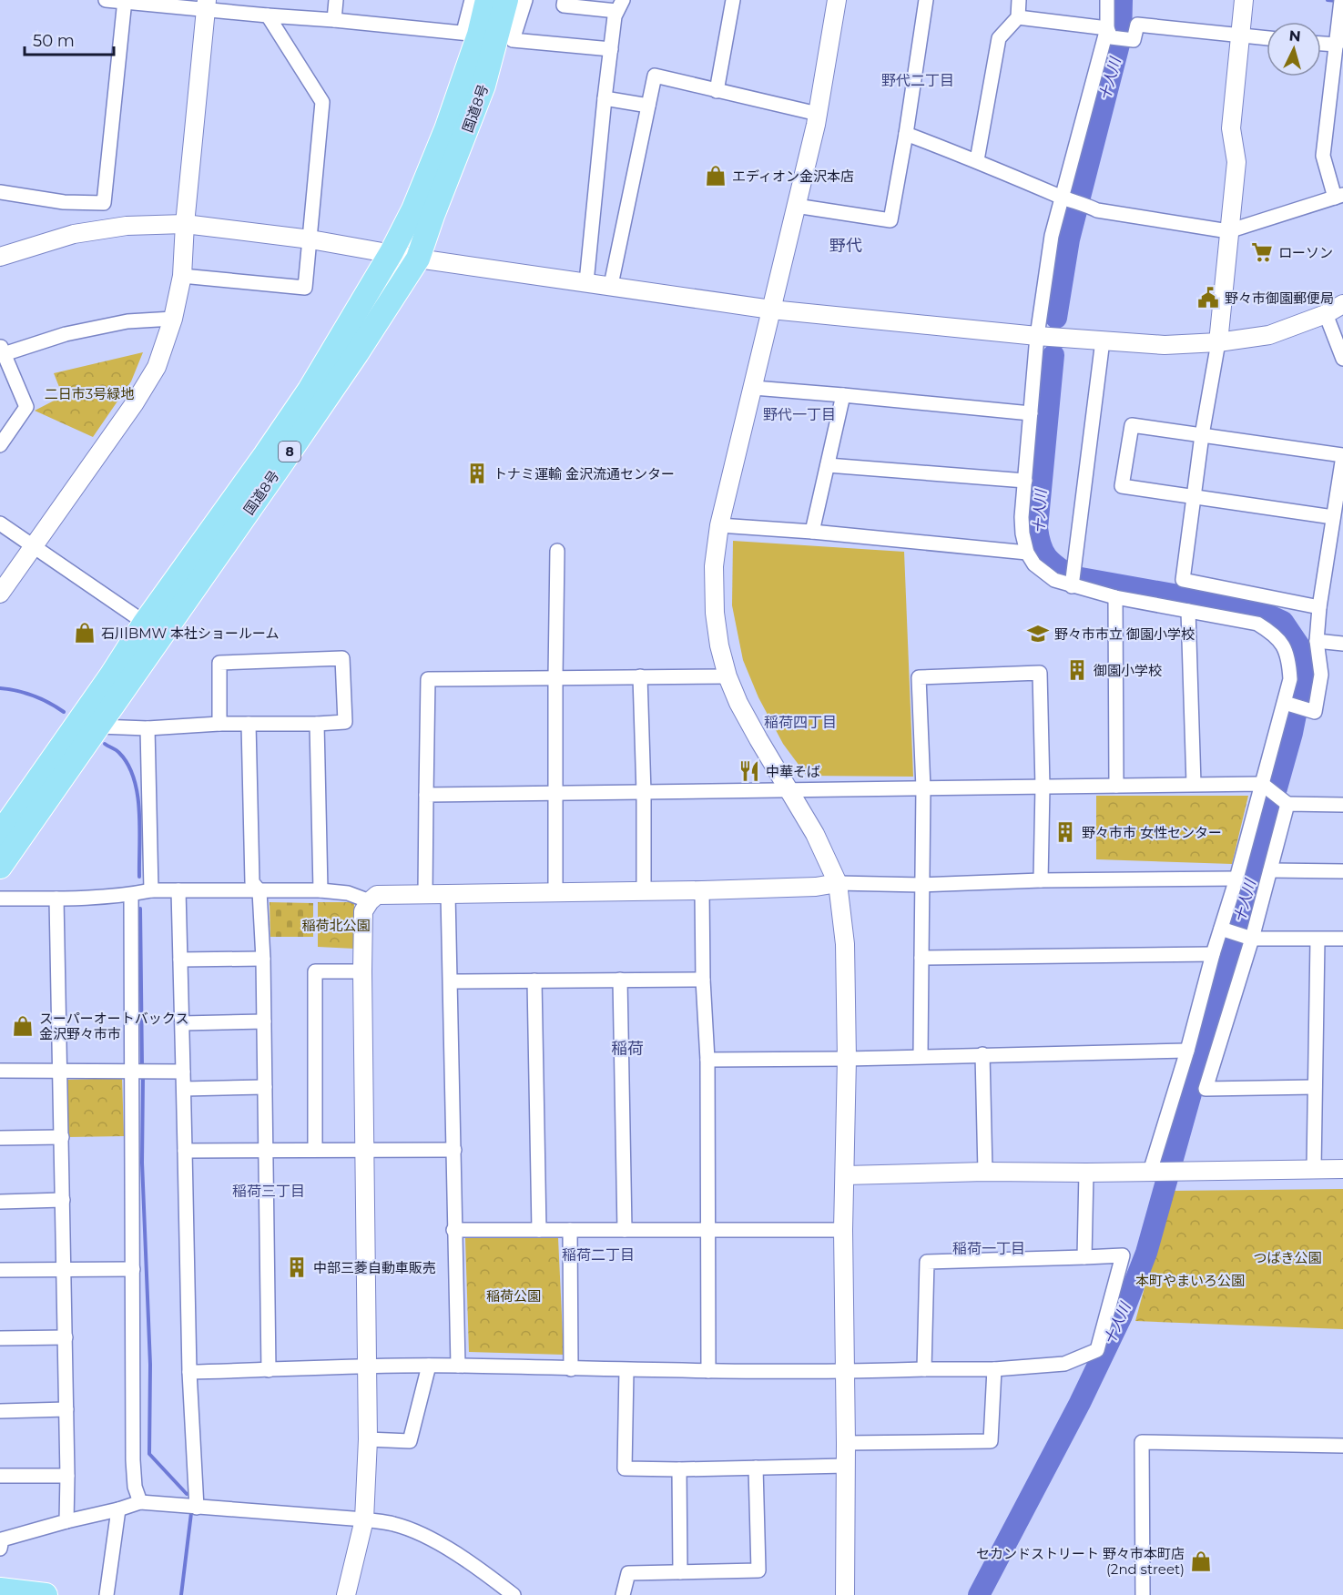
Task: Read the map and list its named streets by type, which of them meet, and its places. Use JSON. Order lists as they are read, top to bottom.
{
  "streets": {
    "highway": ["国道8号", "8"]
  },
  "districts": [
    "野代二丁目",
    "野代",
    "野代一丁目",
    "稲荷四丁目",
    "稲荷",
    "稲荷三丁目",
    "稲荷一丁目",
    "稲荷二丁目"
  ],
  "water": ["十人川"],
  "parks": [
    "二日市3号緑地",
    "稲荷北公園",
    "つばき公園",
    "本町やまいろ公園",
    "稲荷公園"
  ],
  "places": {
    "shop": [
      "エディオン金沢本店",
      "石川BMW 本社ショールーム",
      "スーパーオートバックス 金沢野々市市",
      "セカンドストリート 野々市本町店 (2nd street)"
    ],
    "supermarket": ["ローソン"],
    "public building": ["野々市御園郵便局"],
    "building": [
      "トナミ運輸 金沢流通センター",
      "御園小学校",
      "野々市市 女性センター",
      "中部三菱自動車販売"
    ],
    "school or university": ["野々市市立 御園小学校"],
    "restaurant": ["中華そば"]
  },
  "scale_bar": "50 m",
  "north": "top"
}
